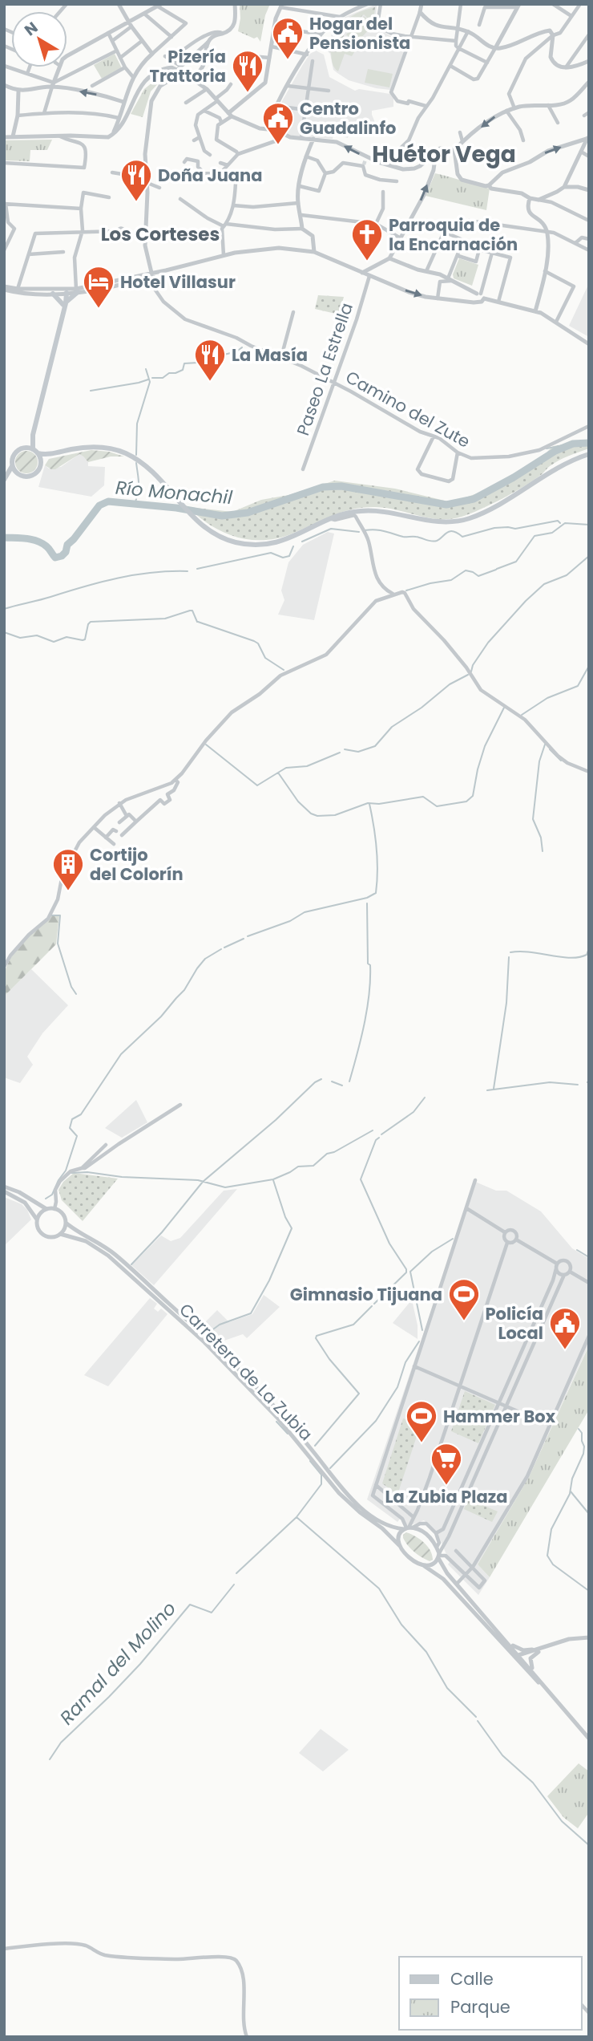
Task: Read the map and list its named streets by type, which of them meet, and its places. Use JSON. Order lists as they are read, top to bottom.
{
  "streets": {
    "street": ["Paseo La Estrella", "Camino del Zute", "Carretera de La Zubia"]
  },
  "crossings": [
    ["Paseo La Estrella", "Camino del Zute"]
  ],
  "districts": ["Huétor Vega", "Los Corteses"],
  "water": ["Río Monachil", "Ramal del Molino"],
  "places": {
    "public building": ["Hogar del Pensionista", "Centro Guadalinfo", "Policía Local"],
    "restaurant": ["Pizería Trattoria", "Doña Juana", "La Masía"],
    "church": ["Parroquia de la Encarnación"],
    "hotel": ["Hotel Villasur"],
    "building": ["Cortijo del Colorín"],
    "sports": ["Gimnasio Tijuana", "Hammer Box"],
    "supermarket": ["La Zubia Plaza"]
  },
  "legend": ["Calle", "Parque"],
  "north": "top left"
}
